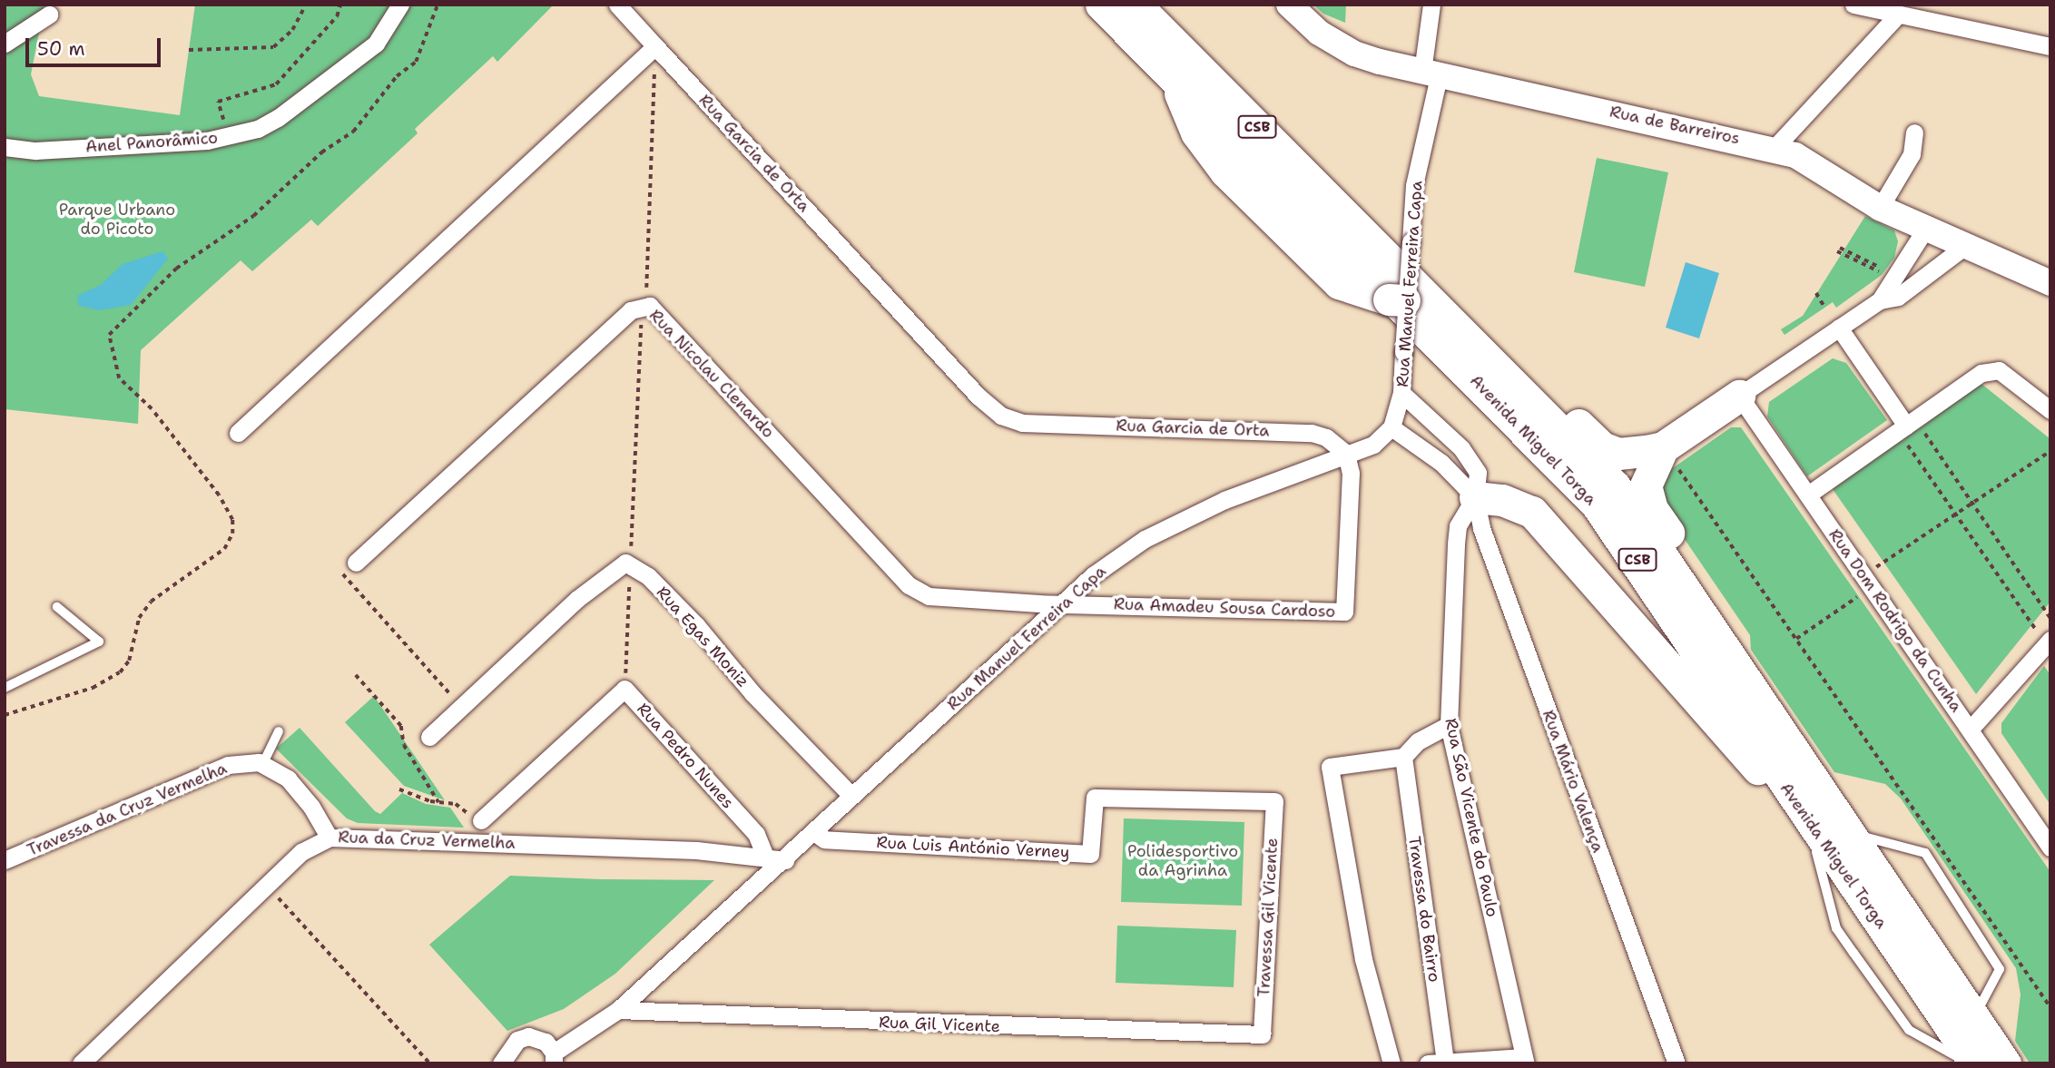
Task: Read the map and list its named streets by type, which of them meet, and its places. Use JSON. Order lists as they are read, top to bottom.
{
  "streets": {
    "highway": ["CSB", "Avenida Miguel Torga"],
    "street": [
      "Rua de Barreiros",
      "Anel Panorâmico",
      "Rua Garcia de Orta",
      "Rua Manuel Ferreira Capa",
      "Rua Nicolau Clenardo",
      "Rua Amadeu Sousa Cardoso",
      "Rua Dom Rodrigo da Cunha",
      "Rua Egas Moniz",
      "Rua Pedro Nunes",
      "Rua Mário Valença",
      "Travessa da Cruz Vermelha",
      "Rua São Vicente do Paulo",
      "Rua da Cruz Vermelha",
      "Rua Luis António Verney",
      "Travessa do Bairro",
      "Travessa Gil Vicente",
      "Rua Gil Vicente"
    ]
  },
  "crossings": [
    ["Rua de Barreiros", "Rua Manuel Ferreira Capa"],
    ["Rua Garcia de Orta", "Rua Manuel Ferreira Capa"],
    ["Rua Garcia de Orta", "Rua Amadeu Sousa Cardoso"],
    ["Rua Manuel Ferreira Capa", "Rua Nicolau Clenardo"],
    ["Rua Manuel Ferreira Capa", "Rua Amadeu Sousa Cardoso"],
    ["Rua Manuel Ferreira Capa", "Rua Egas Moniz"],
    ["Rua Manuel Ferreira Capa", "Rua Mário Valença"],
    ["Rua Manuel Ferreira Capa", "Rua da Cruz Vermelha"],
    ["Rua Manuel Ferreira Capa", "Rua Luis António Verney"],
    ["Rua Manuel Ferreira Capa", "Rua Gil Vicente"],
    ["Rua Nicolau Clenardo", "Rua Amadeu Sousa Cardoso"],
    ["Rua Pedro Nunes", "Rua da Cruz Vermelha"],
    ["Rua Mário Valença", "Rua São Vicente do Paulo"],
    ["Rua Luis António Verney", "Travessa Gil Vicente"],
    ["Travessa Gil Vicente", "Rua Gil Vicente"]
  ],
  "parks": ["Parque Urbano do Picoto", "Polidesportivo da Agrinha"],
  "scale_bar": "50 m"
}
